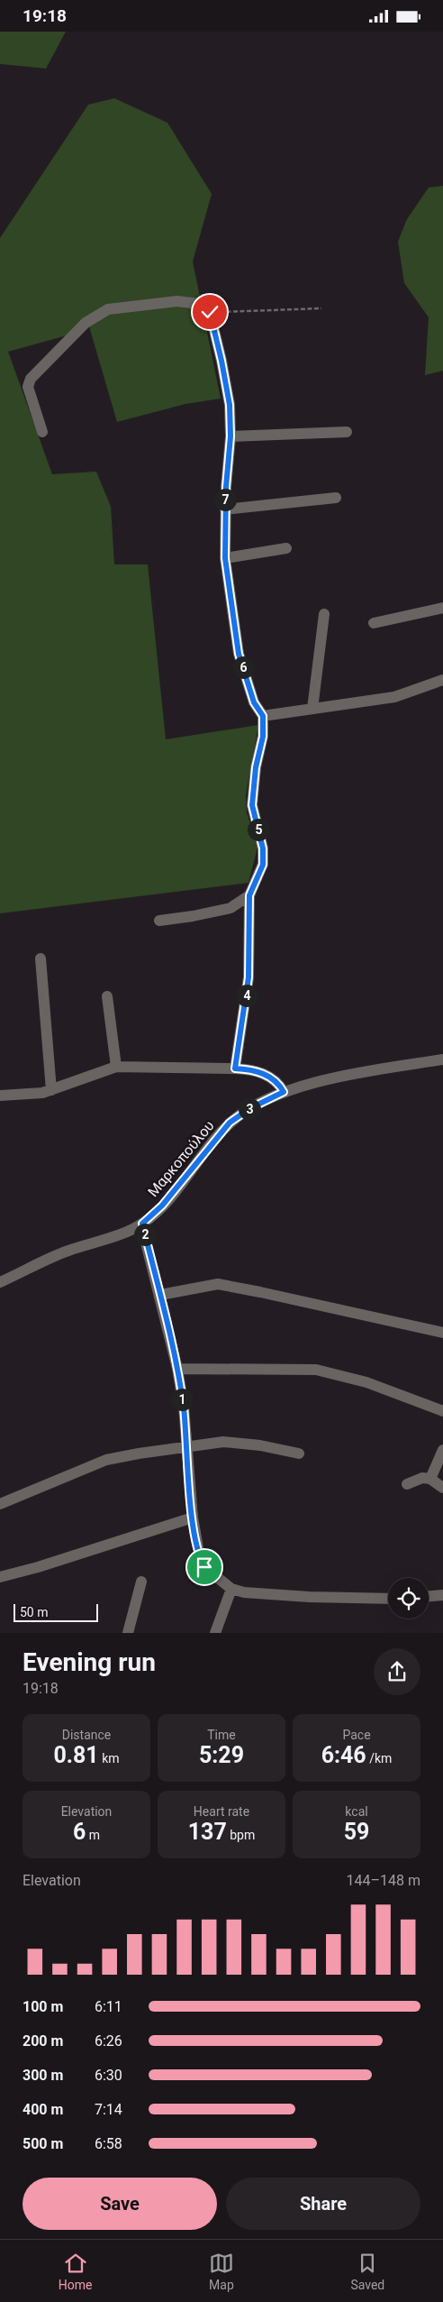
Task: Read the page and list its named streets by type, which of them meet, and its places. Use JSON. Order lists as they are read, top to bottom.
{
  "streets": {
    "street": ["Μαρκοπούλου"]
  },
  "scale_bar": "50 m",
  "page": {
    "status": "19:18",
    "pins": [
      "7",
      "6",
      "5",
      "4",
      "3",
      "2",
      "1"
    ],
    "scale": "50 m",
    "heading": ["Evening run", "19:18"],
    "stats": [
      ["Distance", "0.81 km"],
      ["Time", "5:29"],
      ["Pace", "6:46 /km"],
      ["Elevation", "6 m"],
      ["Heart rate", "137 bpm"],
      ["kcal", "59"]
    ],
    "chart": ["Elevation", "144–148 m"],
    "list": [
      {
        "name": "100 m",
        "note": "6:11"
      },
      {
        "name": "200 m",
        "note": "6:26"
      },
      {
        "name": "300 m",
        "note": "6:30"
      },
      {
        "name": "400 m",
        "note": "7:14"
      },
      {
        "name": "500 m",
        "note": "6:58"
      }
    ],
    "buttons": ["Save", "Share"],
    "tabs": ["Home", "Map", "Saved"]
  }
}
